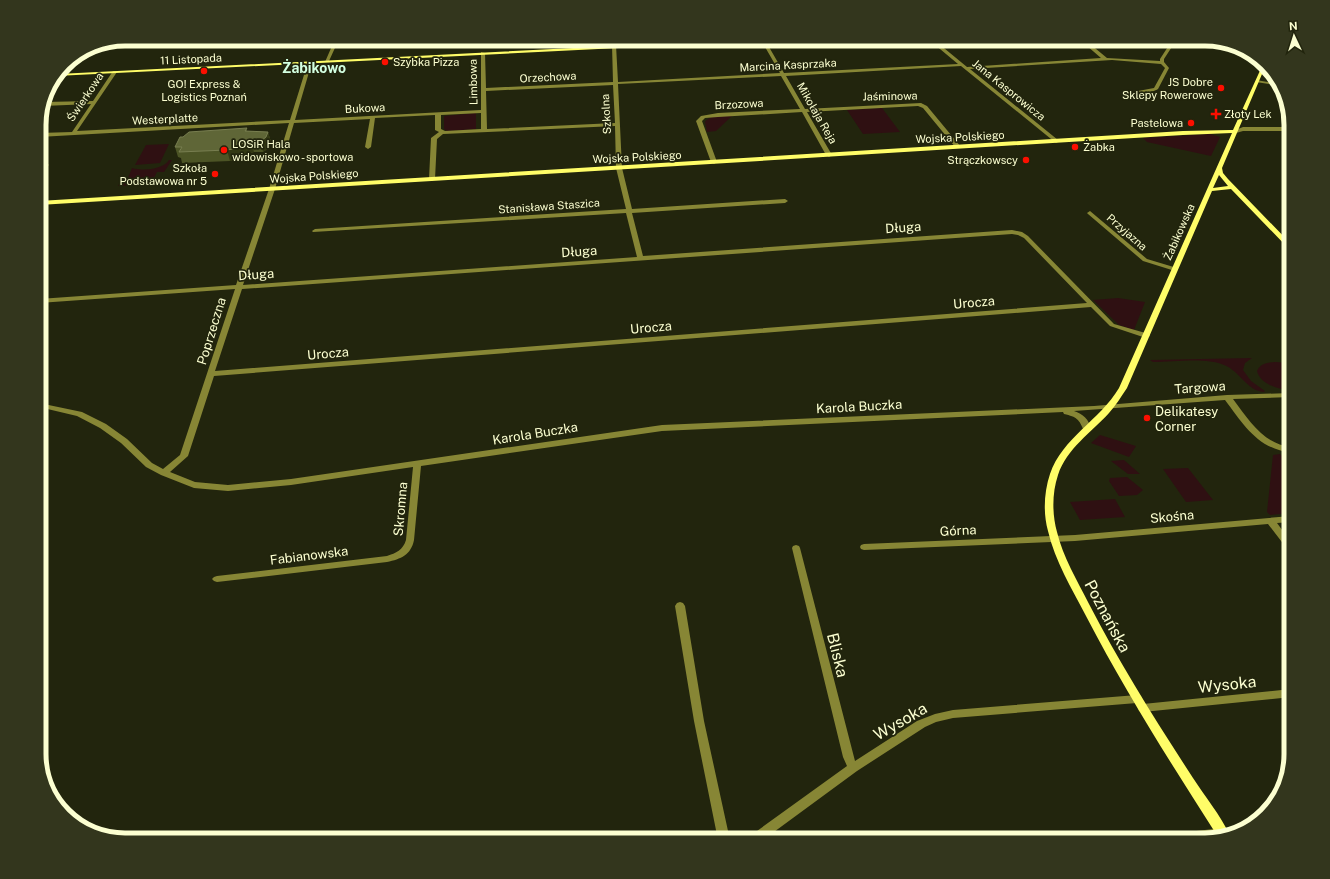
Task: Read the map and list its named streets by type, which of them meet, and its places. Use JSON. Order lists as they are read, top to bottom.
{
  "streets": {
    "street": [
      "11 Listopada",
      "Marcina Kasprzaka",
      "Orzechowa",
      "Limbowa",
      "Jana Kasprowicza",
      "Jaśminowa",
      "Świerkowa",
      "Brzozowa",
      "Bukowa",
      "Mikołaja Reja",
      "Szkolna",
      "Westerplatte",
      "Wojska Polskiego",
      "Stanisława Staszica",
      "Długa",
      "Przyjazna",
      "Żabikowska",
      "Urocza",
      "Poprzeczna",
      "Targowa",
      "Karola Buczka",
      "Skromna",
      "Skośna",
      "Górna",
      "Fabianowska",
      "Poznańska",
      "Bliska",
      "Wysoka"
    ]
  },
  "crossings": [
    ["11 Listopada", "Limbowa"],
    ["11 Listopada", "Świerkowa"],
    ["11 Listopada", "Szkolna"],
    ["11 Listopada", "Poprzeczna"],
    ["Marcina Kasprzaka", "Orzechowa"],
    ["Marcina Kasprzaka", "Jana Kasprowicza"],
    ["Marcina Kasprzaka", "Mikołaja Reja"],
    ["Marcina Kasprzaka", "Szkolna"],
    ["Orzechowa", "Limbowa"],
    ["Orzechowa", "Szkolna"],
    ["Limbowa", "Bukowa"],
    ["Jana Kasprowicza", "Wojska Polskiego"],
    ["Jaśminowa", "Brzozowa"],
    ["Jaśminowa", "Mikołaja Reja"],
    ["Jaśminowa", "Wojska Polskiego"],
    ["Świerkowa", "Westerplatte"],
    ["Brzozowa", "Mikołaja Reja"],
    ["Brzozowa", "Wojska Polskiego"],
    ["Bukowa", "Westerplatte"],
    ["Bukowa", "Poprzeczna"],
    ["Mikołaja Reja", "Wojska Polskiego"],
    ["Szkolna", "Wojska Polskiego"],
    ["Szkolna", "Stanisława Staszica"],
    ["Szkolna", "Długa"],
    ["Westerplatte", "Poprzeczna"],
    ["Wojska Polskiego", "Żabikowska"],
    ["Wojska Polskiego", "Poprzeczna"],
    ["Długa", "Żabikowska"],
    ["Długa", "Urocza"],
    ["Długa", "Poprzeczna"],
    ["Przyjazna", "Żabikowska"],
    ["Żabikowska", "Targowa"],
    ["Żabikowska", "Karola Buczka"],
    ["Żabikowska", "Poznańska"],
    ["Urocza", "Poprzeczna"],
    ["Poprzeczna", "Karola Buczka"],
    ["Targowa", "Karola Buczka"],
    ["Targowa", "Poznańska"],
    ["Karola Buczka", "Skromna"],
    ["Karola Buczka", "Poznańska"],
    ["Skromna", "Fabianowska"],
    ["Skośna", "Górna"],
    ["Skośna", "Poznańska"],
    ["Górna", "Poznańska"],
    ["Poznańska", "Wysoka"],
    ["Bliska", "Wysoka"]
  ],
  "districts": ["Żabikowo"],
  "places": {
    "other": [
      "Szybka Pizza",
      "GO! Express & Logistics Poznań",
      "JS Dobre Sklepy Rowerowe",
      "Pastelowa",
      "Żabka",
      "LOSiR Hala widowiskowo - sportowa",
      "Strączkowscy",
      "Szkoła Podstawowa nr 5",
      "Delikatesy Corner"
    ],
    "health": ["Złoty Lek"]
  },
  "north": "top"
}
